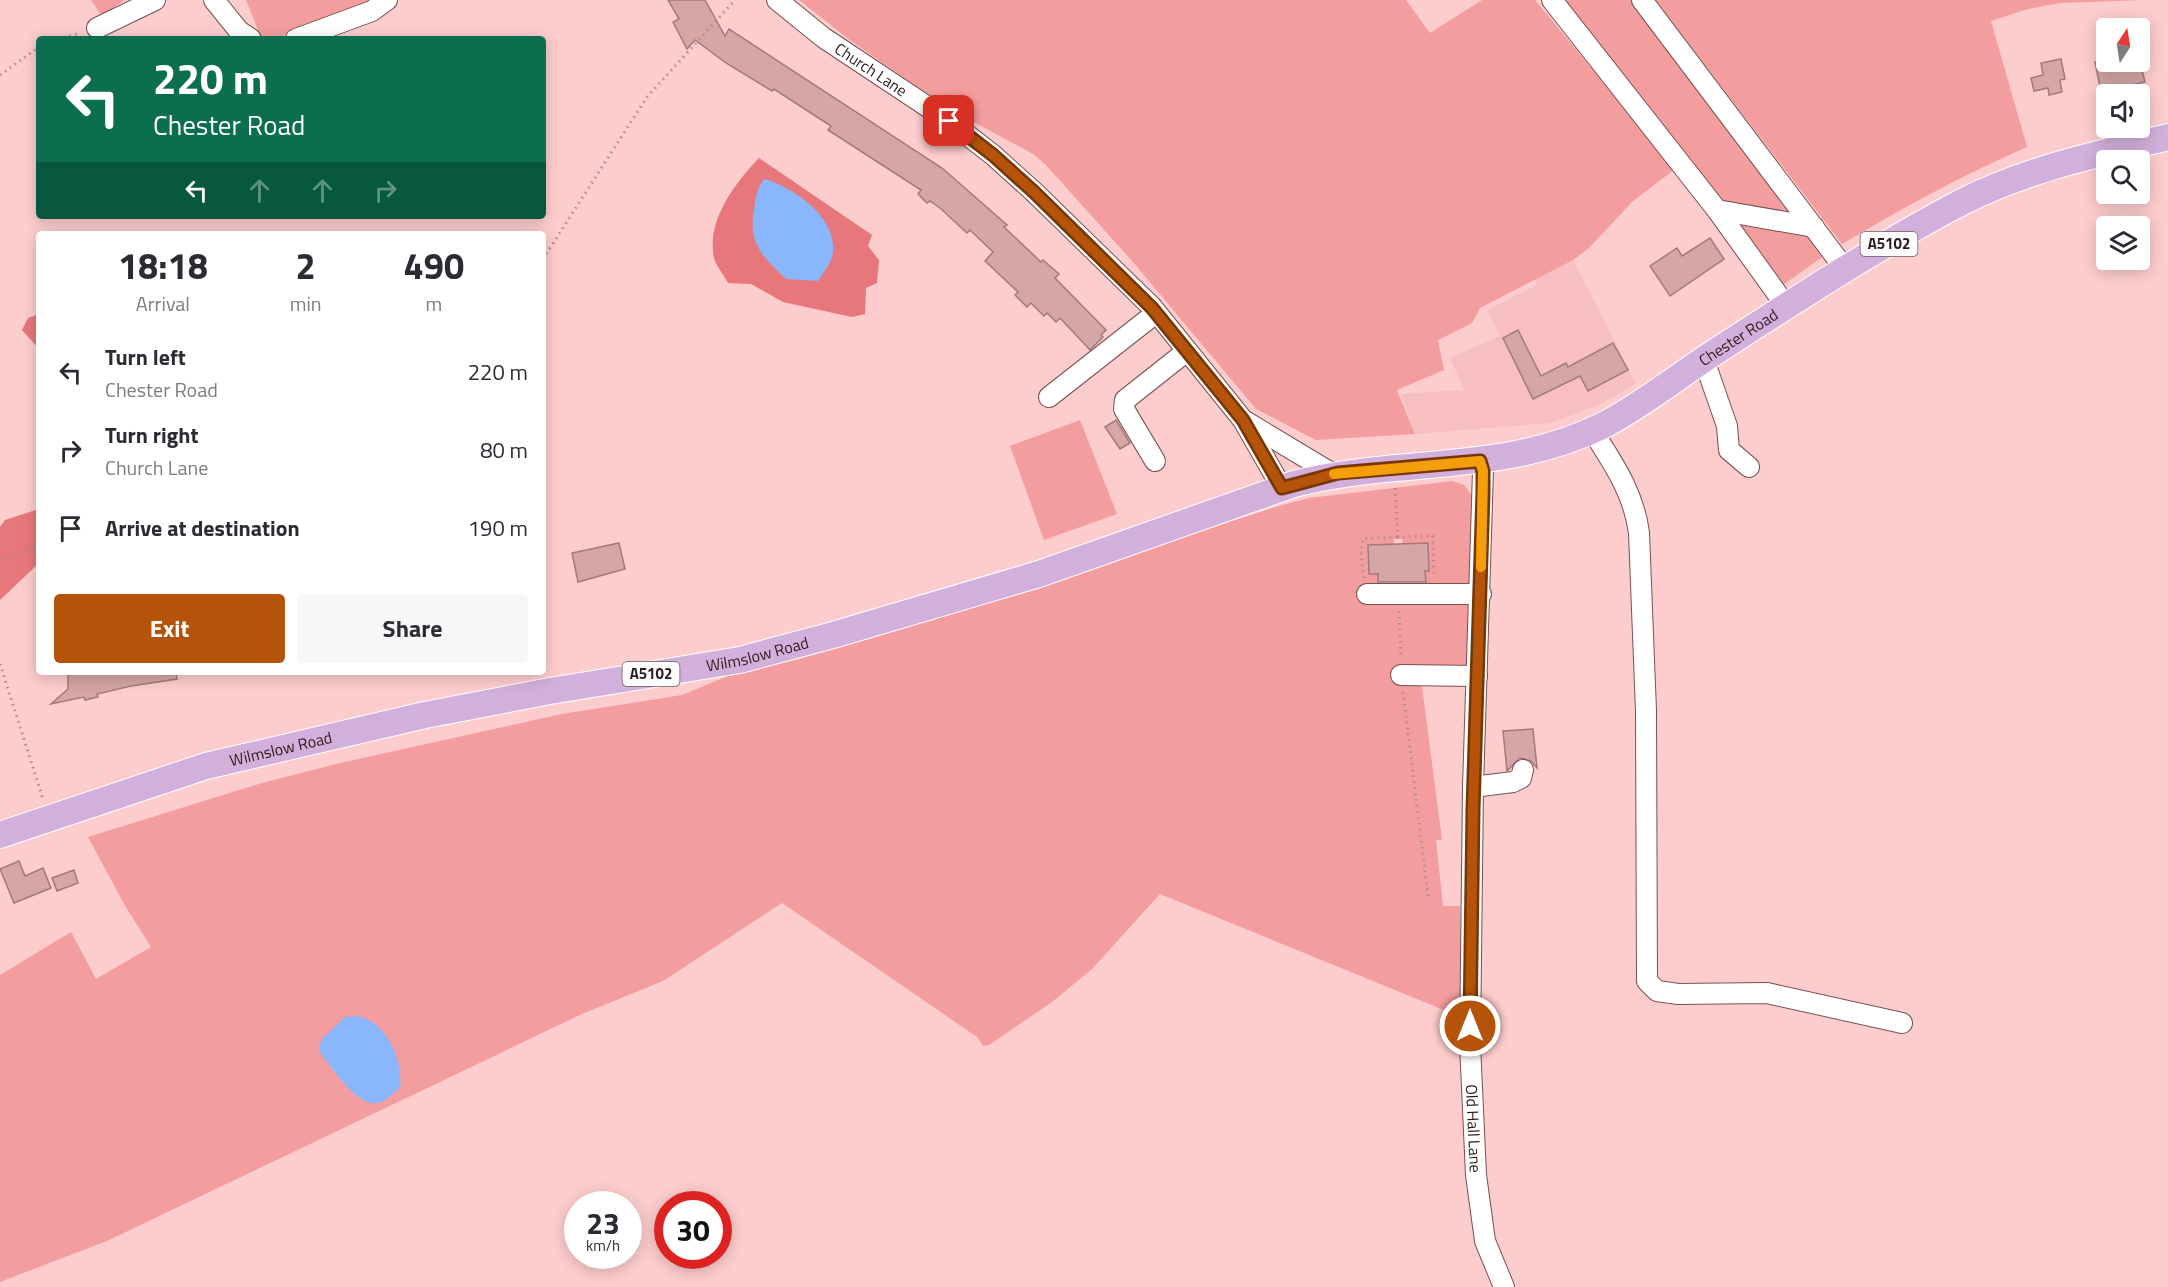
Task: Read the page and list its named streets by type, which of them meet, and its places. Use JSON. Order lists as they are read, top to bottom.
{
  "streets": {
    "main road": ["A5102", "Chester Road", "Wilmslow Road"],
    "street": ["Church Lane", "Old Hall Lane"]
  },
  "crossings": [
    ["Church Lane", "Chester Road"],
    ["Church Lane", "Wilmslow Road"],
    ["Chester Road", "Wilmslow Road"],
    ["Chester Road", "Old Hall Lane"]
  ],
  "north": "top",
  "page": {
    "turn": ["220 m", "Chester Road"],
    "eta": [
      "18:18",
      "Arrival",
      "2",
      "min",
      "490",
      "m"
    ],
    "list": [
      {
        "name": "Turn left",
        "note": "Chester Road",
        "value": "220 m"
      },
      {
        "name": "Turn right",
        "note": "Church Lane",
        "value": "80 m"
      },
      {
        "name": "Arrive at destination",
        "value": "190 m"
      }
    ],
    "buttons": ["Exit", "Share"],
    "speed": "23 km/h",
    "limit": "30"
  }
}
